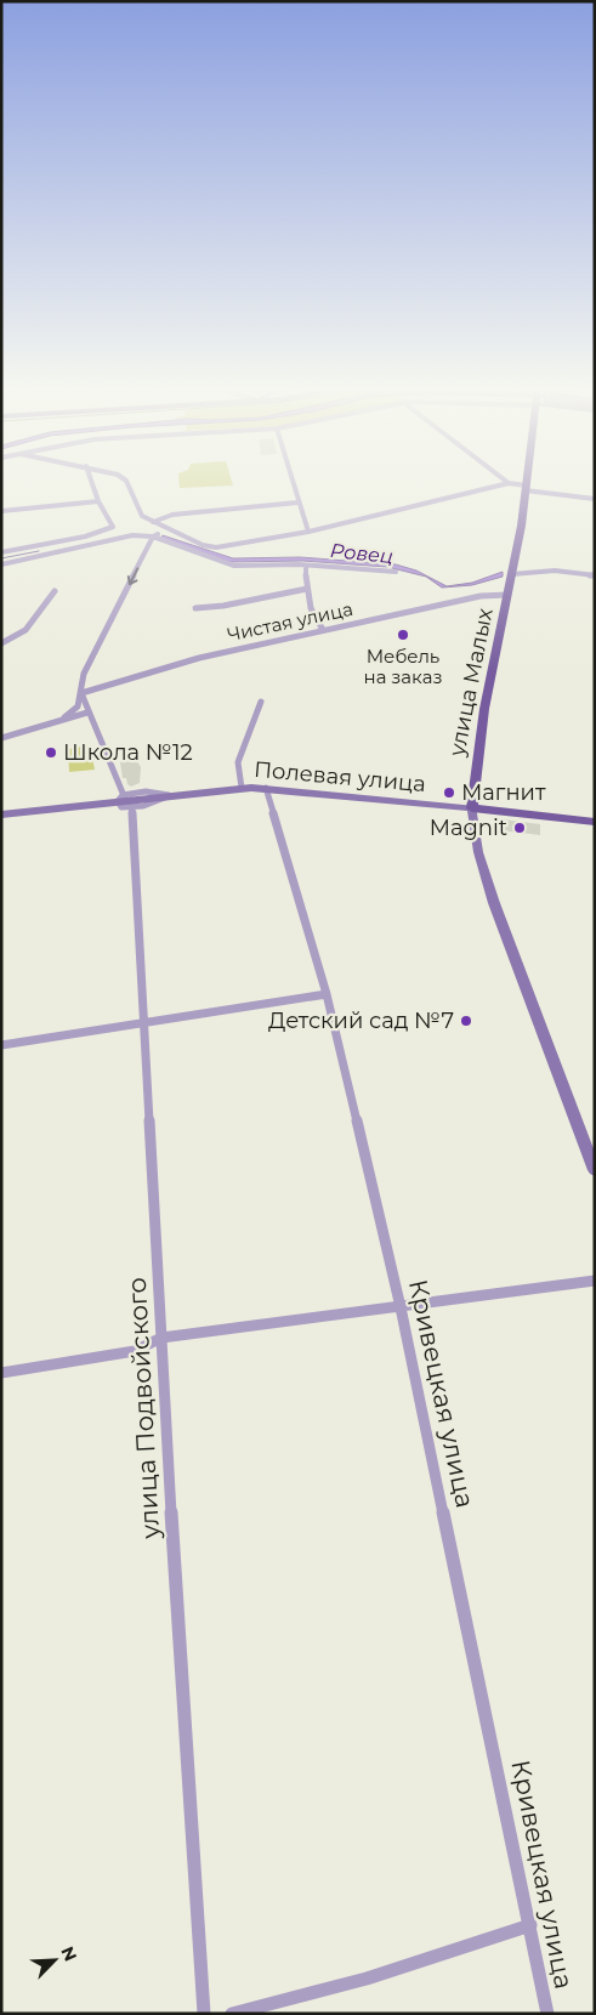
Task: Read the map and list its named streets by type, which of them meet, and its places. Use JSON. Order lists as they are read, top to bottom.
{
  "streets": {
    "main road": ["улица Малых"],
    "street": [
      "Чистая улица",
      "Полевая улица",
      "Кривецкая улица",
      "улица Подвойского"
    ]
  },
  "crossings": [
    ["Чистая улица", "улица Малых"],
    ["улица Малых", "Полевая улица"],
    ["Полевая улица", "Кривецкая улица"],
    ["Полевая улица", "улица Подвойского"]
  ],
  "water": ["Ровец"],
  "places": [
    "Мебель на заказ",
    "Школа №12",
    "Магнит",
    "Magnit",
    "Детский сад №7"
  ],
  "north": "top right"
}
